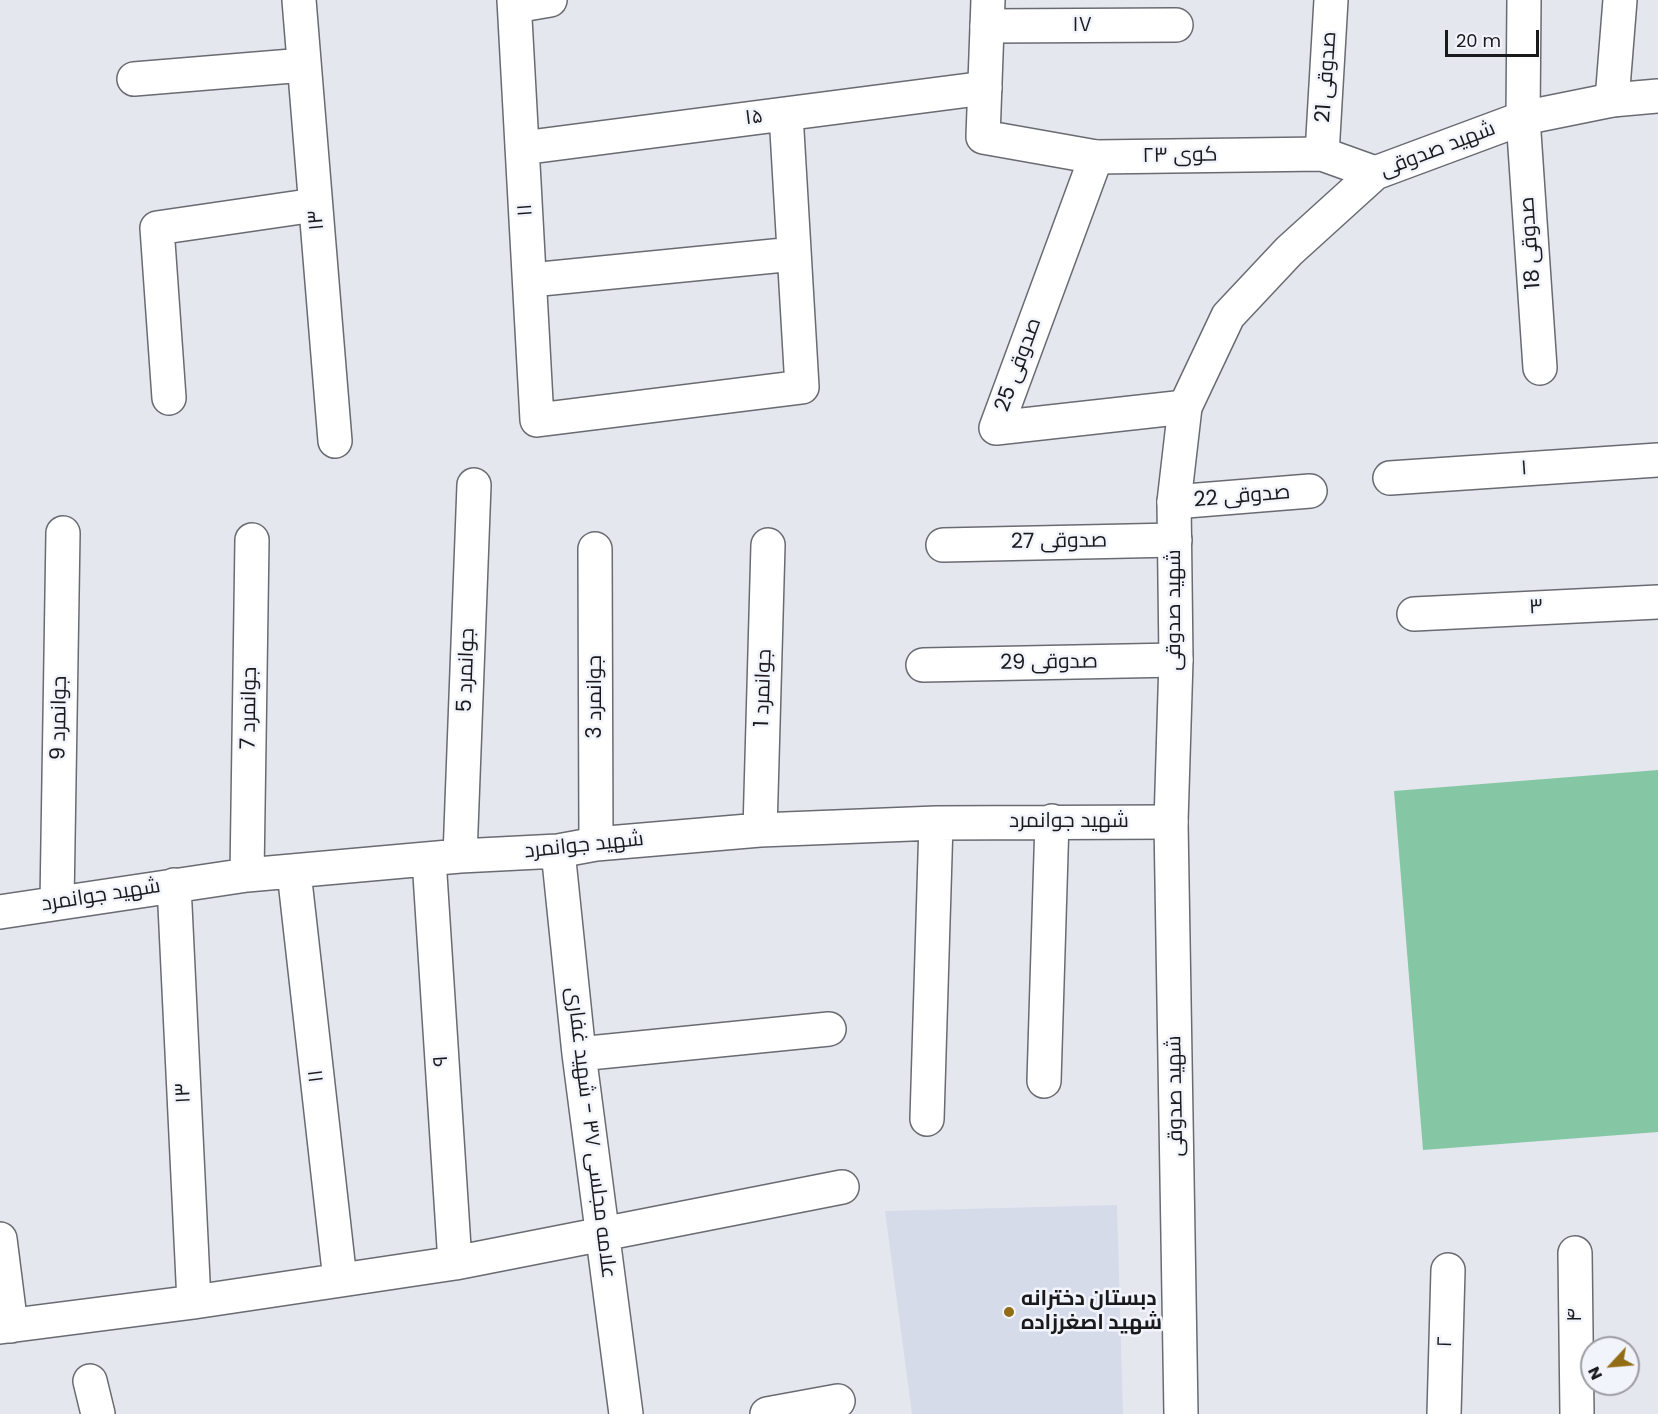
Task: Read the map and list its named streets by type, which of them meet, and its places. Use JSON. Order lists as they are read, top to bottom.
{
  "streets": {
    "street": [
      "۱۷",
      "صدوقی 21",
      "۱۵",
      "شهید صدوقی",
      "کوی ۲۳",
      "۱۱",
      "۱۳",
      "صدوقی 18",
      "صدوقی 25",
      "۱",
      "صدوقی 22",
      "صدوقی 27",
      "۳",
      "صدوقی 29",
      "جوانمرد 5",
      "جوانمرد 1",
      "جوانمرد 3",
      "جوانمرد 7",
      "جوانمرد 9",
      "شهید جوانمرد",
      "۹",
      "علامه مجلسی ۳۷ - شهید غفاری",
      "۴",
      "۲"
    ]
  },
  "crossings": [
    ["صدوقی 21", "کوی ۲۳"],
    ["۱۵", "کوی ۲۳"],
    ["۱۵", "۱۱"],
    ["شهید صدوقی", "کوی ۲۳"],
    ["شهید صدوقی", "صدوقی 18"],
    ["شهید صدوقی", "صدوقی 25"],
    ["شهید صدوقی", "صدوقی 22"],
    ["شهید صدوقی", "صدوقی 27"],
    ["شهید صدوقی", "صدوقی 29"],
    ["شهید صدوقی", "شهید جوانمرد"],
    ["کوی ۲۳", "صدوقی 25"],
    ["۱۱", "شهید جوانمرد"],
    ["۱۳", "شهید جوانمرد"],
    ["جوانمرد 5", "شهید جوانمرد"],
    ["جوانمرد 5", "۹"],
    ["جوانمرد 1", "شهید جوانمرد"],
    ["جوانمرد 3", "شهید جوانمرد"],
    ["جوانمرد 7", "شهید جوانمرد"],
    ["جوانمرد 9", "شهید جوانمرد"],
    ["شهید جوانمرد", "۹"],
    ["شهید جوانمرد", "علامه مجلسی ۳۷ - شهید غفاری"]
  ],
  "places": ["دبستان دخترانه شهید اصغرزاده"],
  "scale_bar": "20 m",
  "north": "bottom left"
}
